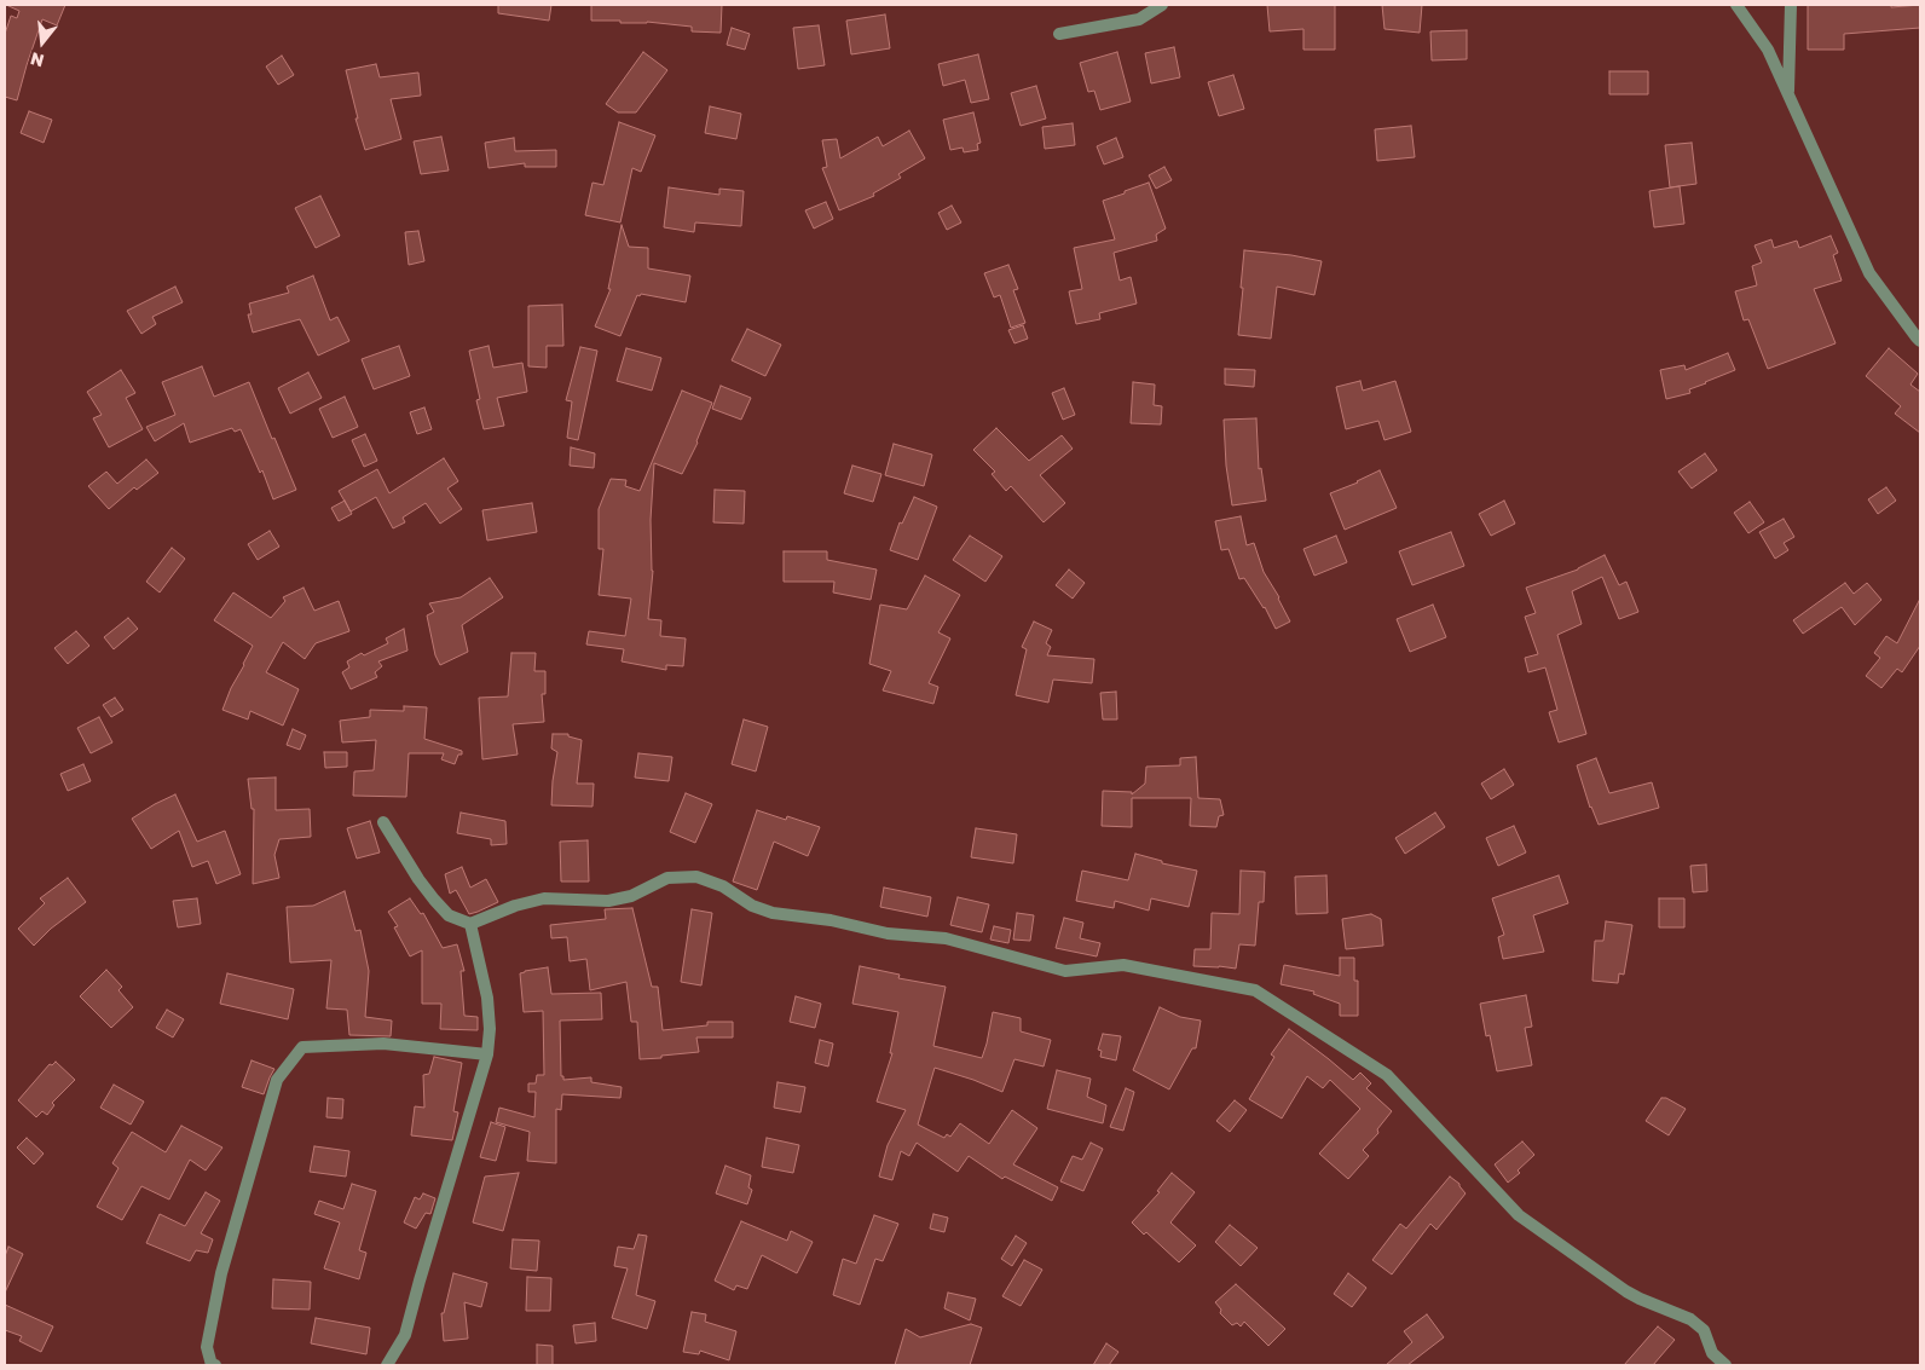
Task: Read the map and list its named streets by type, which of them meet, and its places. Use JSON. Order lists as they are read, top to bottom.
{
  "north": "bottom"
}
